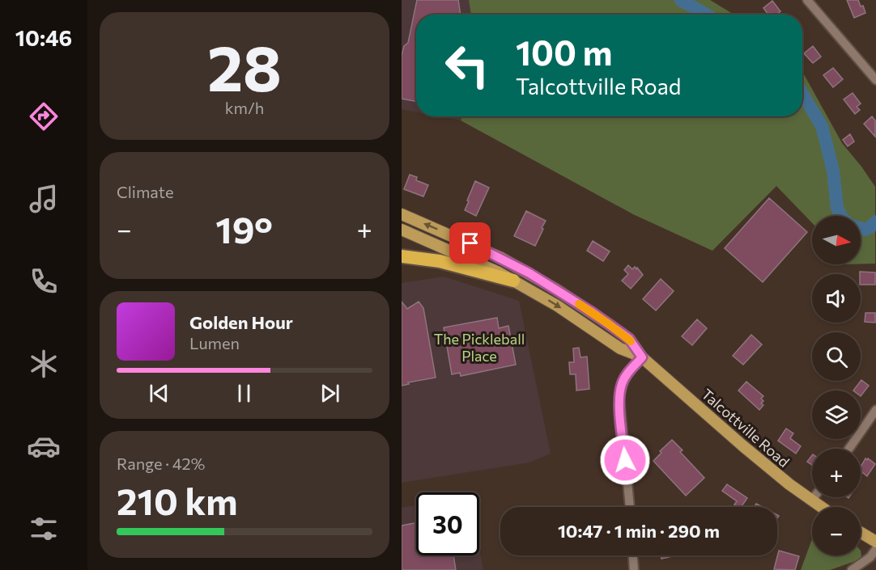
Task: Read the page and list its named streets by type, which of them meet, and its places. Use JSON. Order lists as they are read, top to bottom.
{
  "streets": {
    "main road": ["Talcottville Road"]
  },
  "parks": ["The Pickleball Place"],
  "north": "right",
  "page": {
    "tabs": "10:46",
    "tile": [
      ["28", "km/h"],
      "Climate",
      ["Range · 42%", "210 km"]
    ],
    "turn": ["100 m", "Talcottville Road"],
    "heat": ["−", "19°", "+"],
    "map_buttons": ["+", "−"],
    "song": ["Golden Hour", "Lumen"],
    "limit": "30",
    "trip": "10:47 · 1 min · 290 m"
  }
}
